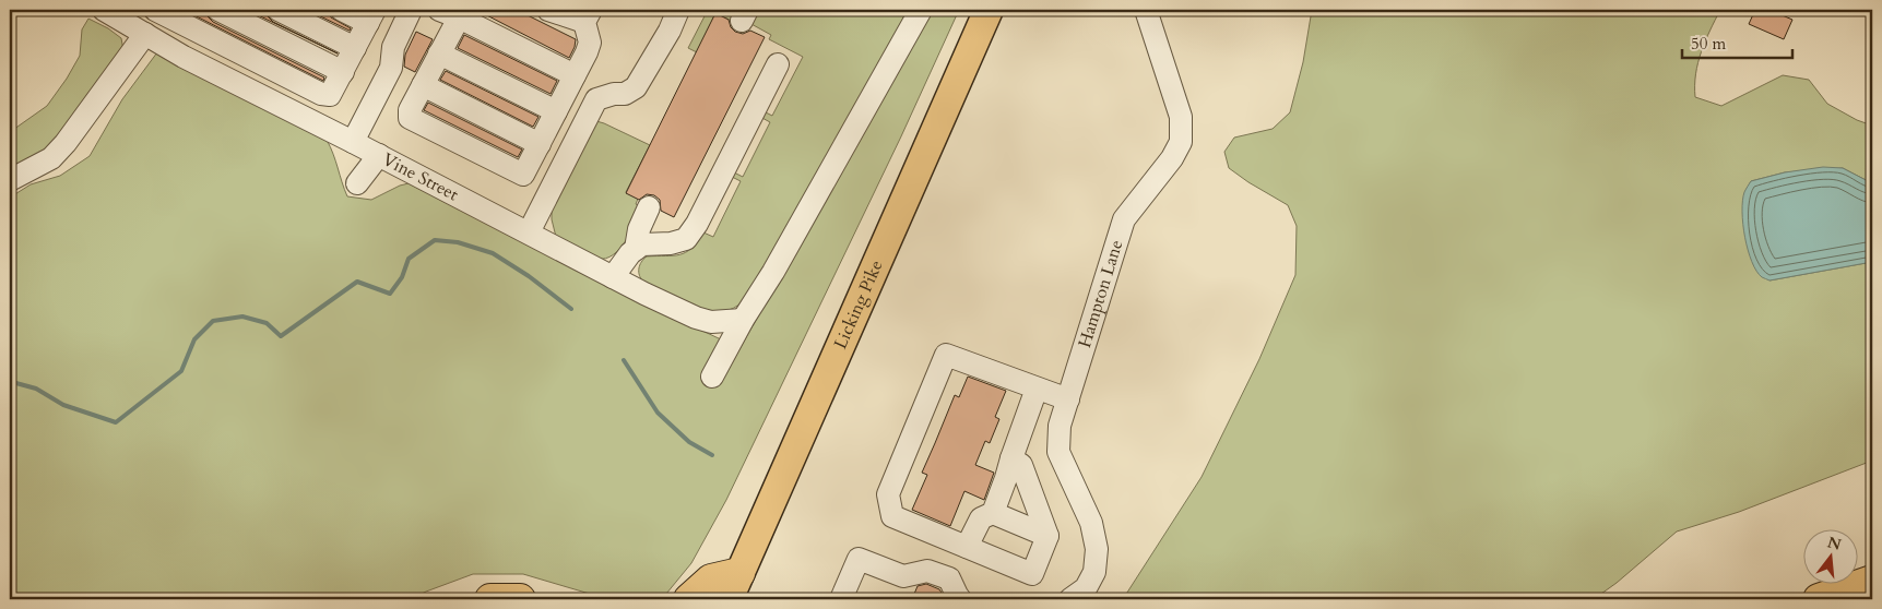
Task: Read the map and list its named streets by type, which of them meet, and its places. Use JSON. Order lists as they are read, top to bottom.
{
  "streets": {
    "main road": ["Licking Pike"],
    "street": ["Vine Street", "Hampton Lane"]
  },
  "scale_bar": "50 m",
  "north": "top"
}
